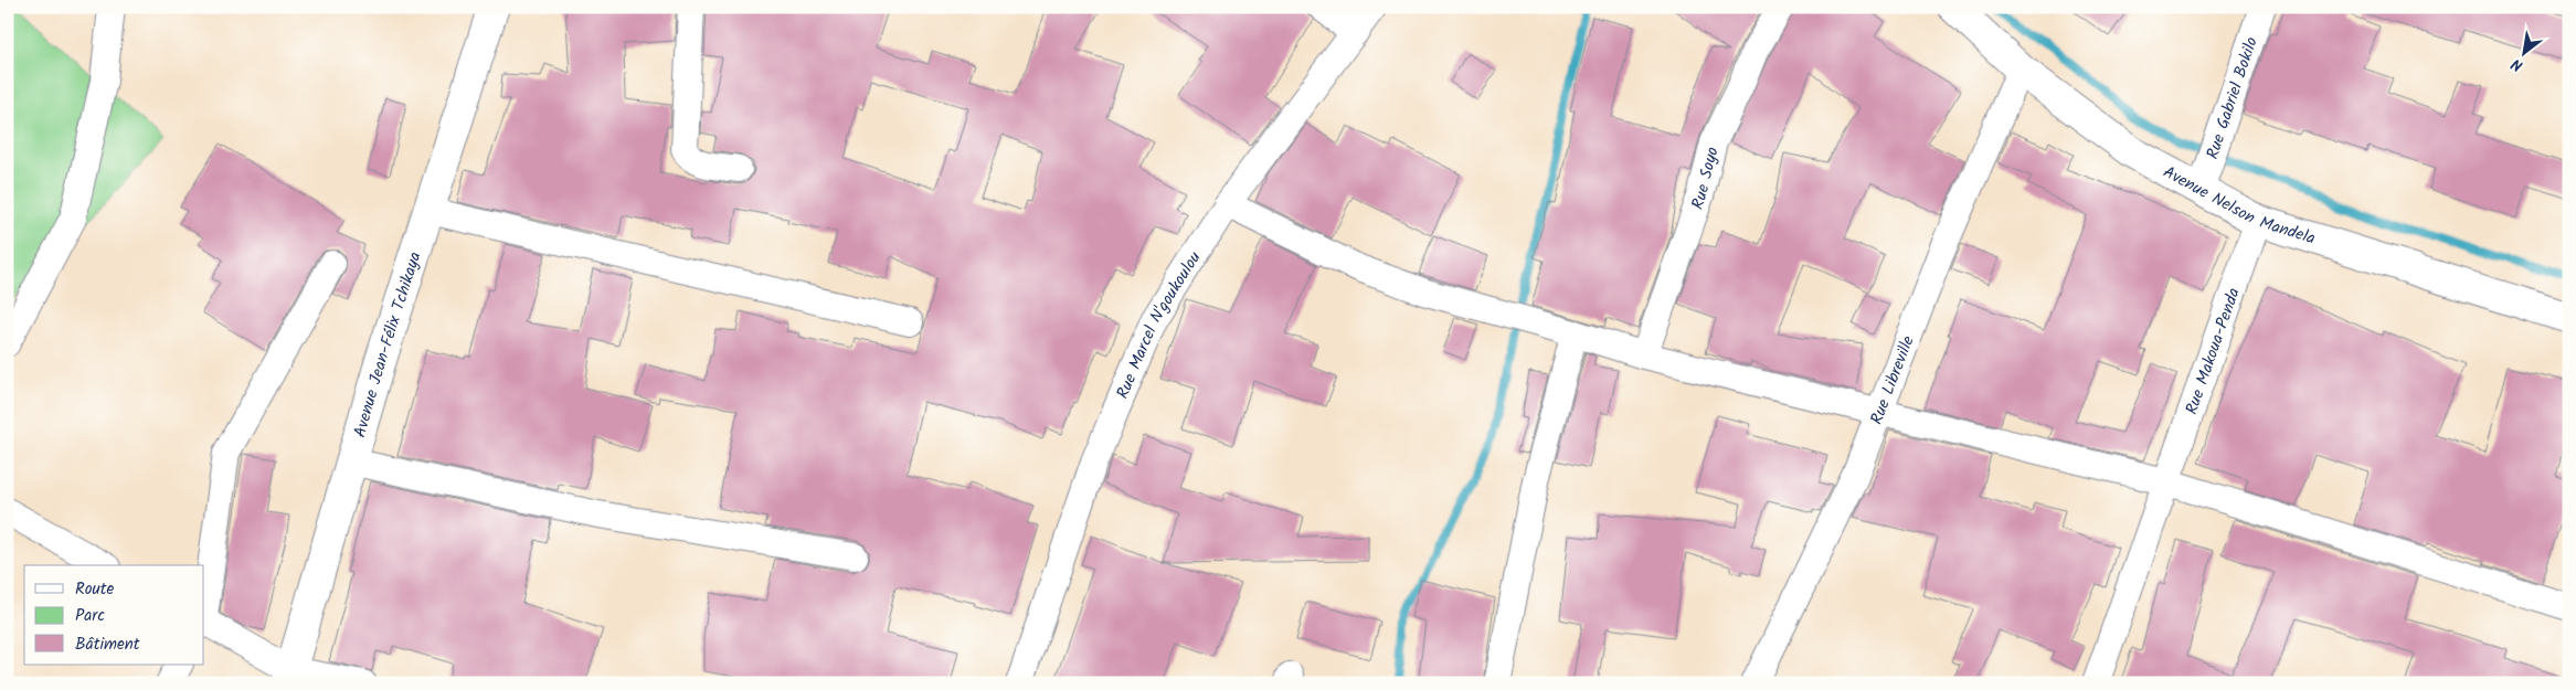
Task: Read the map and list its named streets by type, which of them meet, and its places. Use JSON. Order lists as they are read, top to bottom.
{
  "streets": {
    "street": [
      "Rue Gabriel Bokilo",
      "Rue Soyo",
      "Avenue Nelson Mandela",
      "Rue Marcel N'goukoulou",
      "Avenue Jean-Félix Tchikaya",
      "Rue Makoua-Penda",
      "Rue Libreville"
    ]
  },
  "crossings": [
    ["Rue Gabriel Bokilo", "Avenue Nelson Mandela"],
    ["Avenue Nelson Mandela", "Rue Makoua-Penda"],
    ["Avenue Nelson Mandela", "Rue Libreville"]
  ],
  "legend": ["Route", "Parc", "Bâtiment"],
  "north": "bottom left"
}
